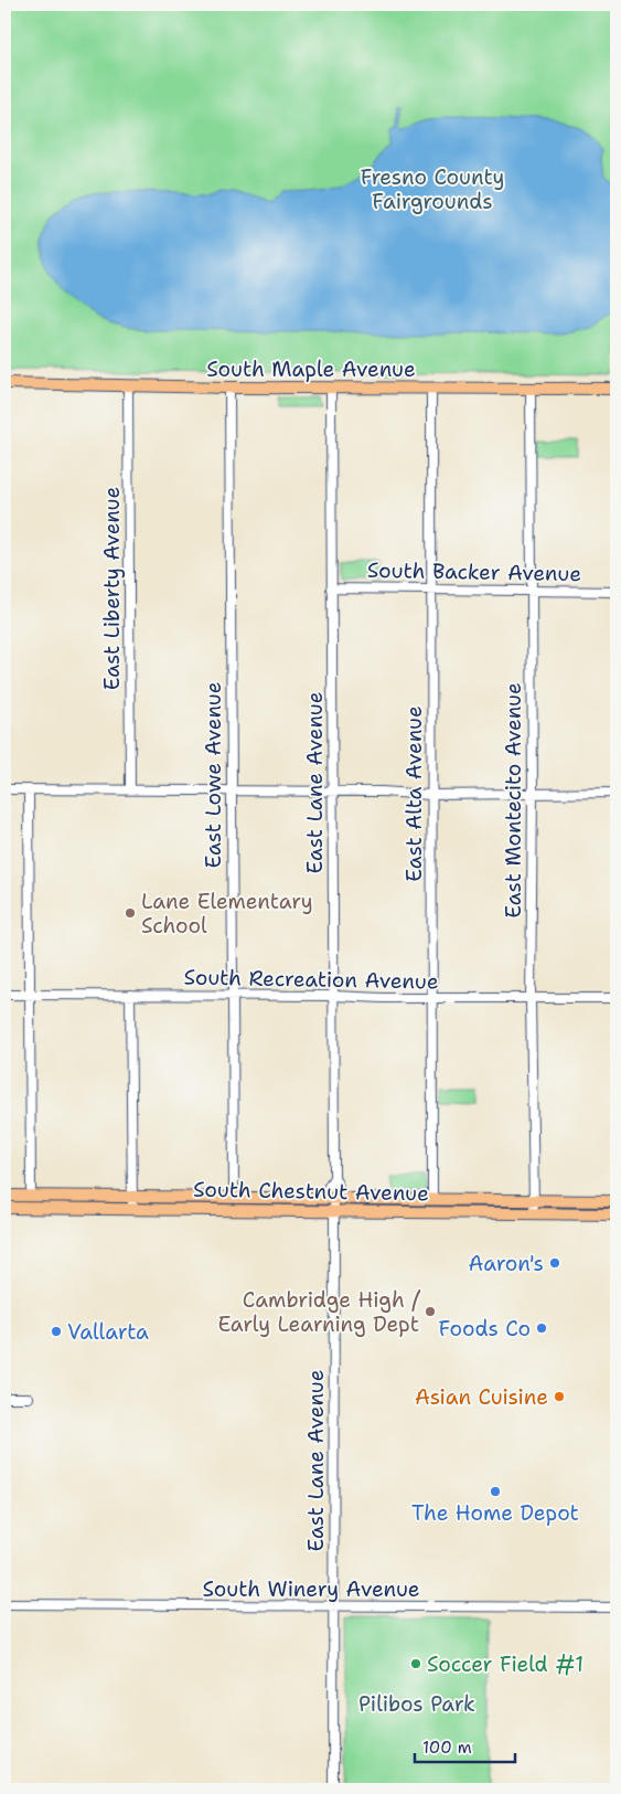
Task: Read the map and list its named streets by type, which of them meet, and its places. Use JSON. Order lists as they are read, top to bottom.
{
  "streets": {
    "main road": ["South Maple Avenue", "South Chestnut Avenue"],
    "street": [
      "South Backer Avenue",
      "East Liberty Avenue",
      "East Lowe Avenue",
      "East Lane Avenue",
      "East Alta Avenue",
      "East Montecito Avenue",
      "South Recreation Avenue",
      "South Winery Avenue"
    ]
  },
  "crossings": [
    ["South Maple Avenue", "East Liberty Avenue"],
    ["South Maple Avenue", "East Lowe Avenue"],
    ["South Maple Avenue", "East Lane Avenue"],
    ["South Maple Avenue", "East Alta Avenue"],
    ["South Maple Avenue", "East Montecito Avenue"],
    ["South Backer Avenue", "East Lane Avenue"],
    ["South Backer Avenue", "East Alta Avenue"],
    ["South Backer Avenue", "East Montecito Avenue"],
    ["East Lowe Avenue", "South Recreation Avenue"],
    ["East Lowe Avenue", "South Chestnut Avenue"],
    ["East Lane Avenue", "South Recreation Avenue"],
    ["East Lane Avenue", "South Chestnut Avenue"],
    ["East Lane Avenue", "South Winery Avenue"],
    ["East Alta Avenue", "South Recreation Avenue"],
    ["East Alta Avenue", "South Chestnut Avenue"],
    ["East Montecito Avenue", "South Recreation Avenue"],
    ["East Montecito Avenue", "South Chestnut Avenue"]
  ],
  "parks": ["Fresno County Fairgrounds", "Pilibos Park"],
  "places": [
    "Lane Elementary School",
    "Aaron's",
    "Cambridge High / Early Learning Dept",
    "Foods Co",
    "Vallarta",
    "Asian Cuisine",
    "The Home Depot",
    "Soccer Field #1"
  ],
  "scale_bar": "100 m"
}
